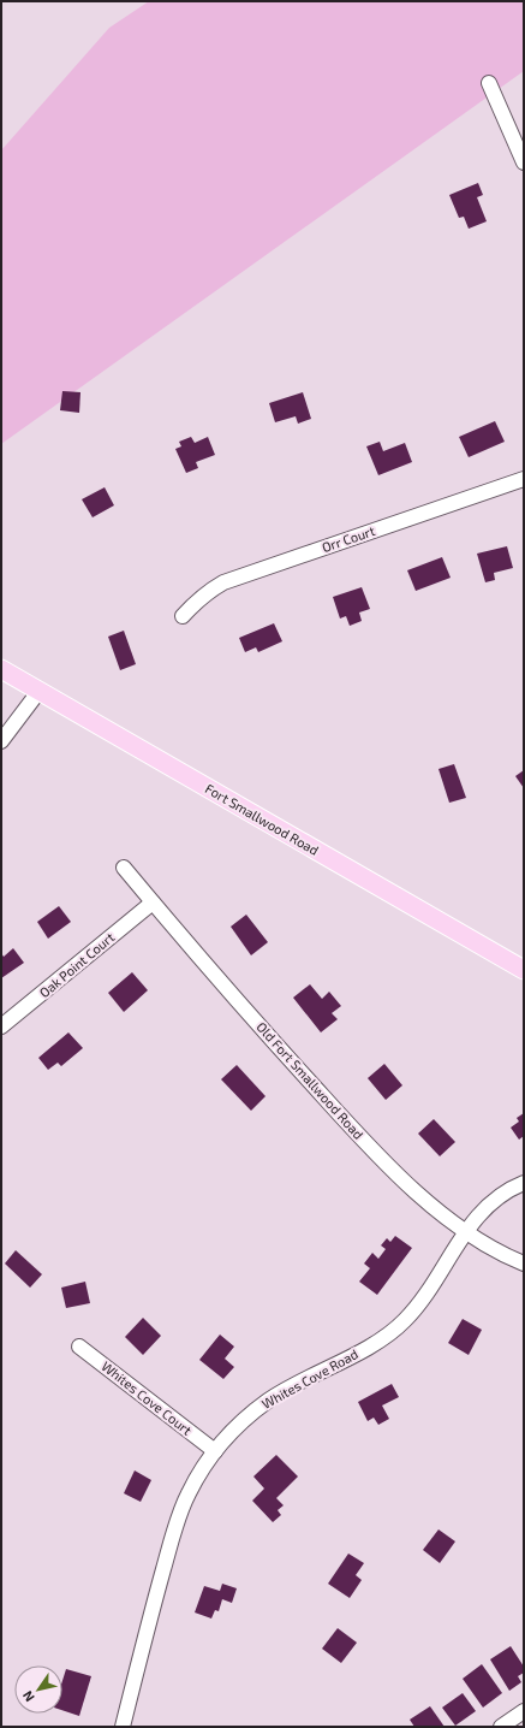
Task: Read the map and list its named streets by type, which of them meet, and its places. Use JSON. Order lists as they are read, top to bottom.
{
  "streets": {
    "main road": ["Fort Smallwood Road"],
    "street": [
      "Orr Court",
      "Oak Point Court",
      "Old Fort Smallwood Road",
      "Whites Cove Road",
      "Whites Cove Court"
    ]
  },
  "crossings": [
    ["Oak Point Court", "Old Fort Smallwood Road"],
    ["Old Fort Smallwood Road", "Whites Cove Road"],
    ["Whites Cove Road", "Whites Cove Court"]
  ],
  "north": "bottom left"
}
